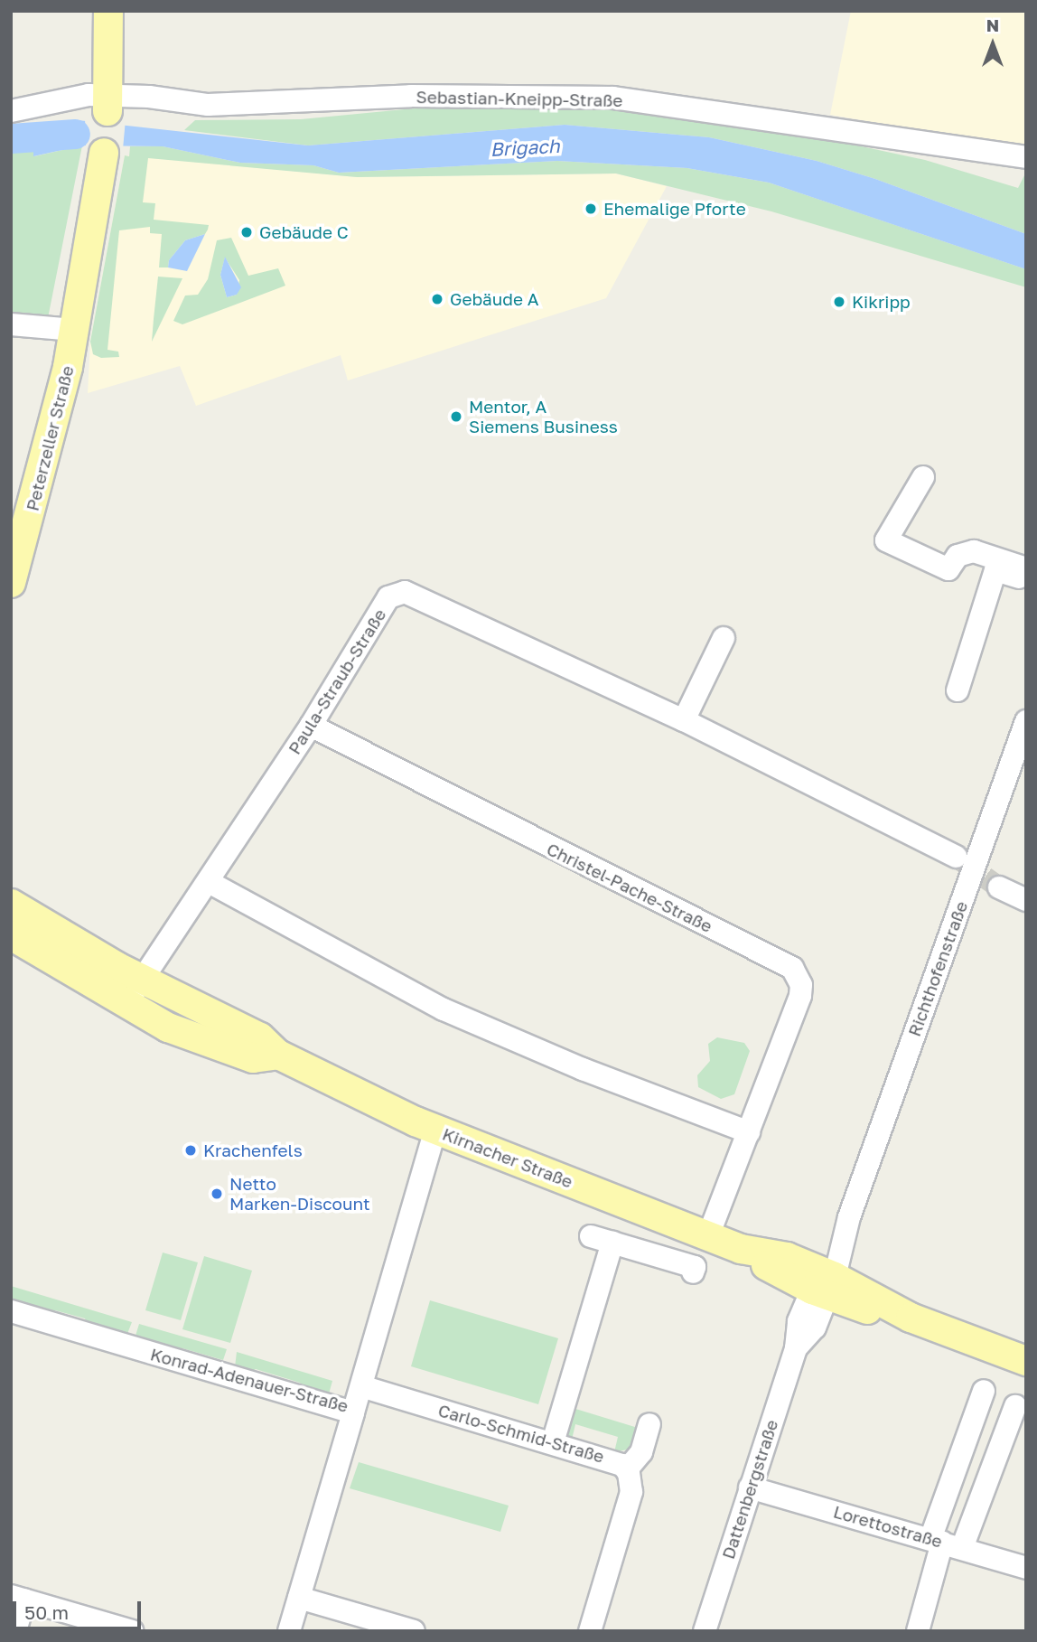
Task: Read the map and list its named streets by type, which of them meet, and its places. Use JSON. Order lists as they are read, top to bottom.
{
  "streets": {
    "main road": ["Peterzeller Straße", "Kirnacher Straße"],
    "street": [
      "Sebastian-Kneipp-Straße",
      "Paula-Straub-Straße",
      "Christel-Pache-Straße",
      "Richthofenstraße",
      "Konrad-Adenauer-Straße",
      "Carlo-Schmid-Straße",
      "Dattenbergstraße",
      "Lorettostraße"
    ]
  },
  "crossings": [
    ["Paula-Straub-Straße", "Christel-Pache-Straße"],
    ["Paula-Straub-Straße", "Kirnacher Straße"],
    ["Christel-Pache-Straße", "Kirnacher Straße"],
    ["Richthofenstraße", "Kirnacher Straße"],
    ["Richthofenstraße", "Dattenbergstraße"],
    ["Kirnacher Straße", "Konrad-Adenauer-Straße"],
    ["Kirnacher Straße", "Dattenbergstraße"],
    ["Konrad-Adenauer-Straße", "Carlo-Schmid-Straße"],
    ["Dattenbergstraße", "Lorettostraße"]
  ],
  "water": ["Brigach"],
  "places": [
    "Ehemalige Pforte",
    "Gebäude C",
    "Gebäude A",
    "Kikripp",
    "Mentor, A Siemens Business",
    "Krachenfels",
    "Netto Marken-Discount"
  ],
  "scale_bar": "50 m",
  "north": "top"
}
